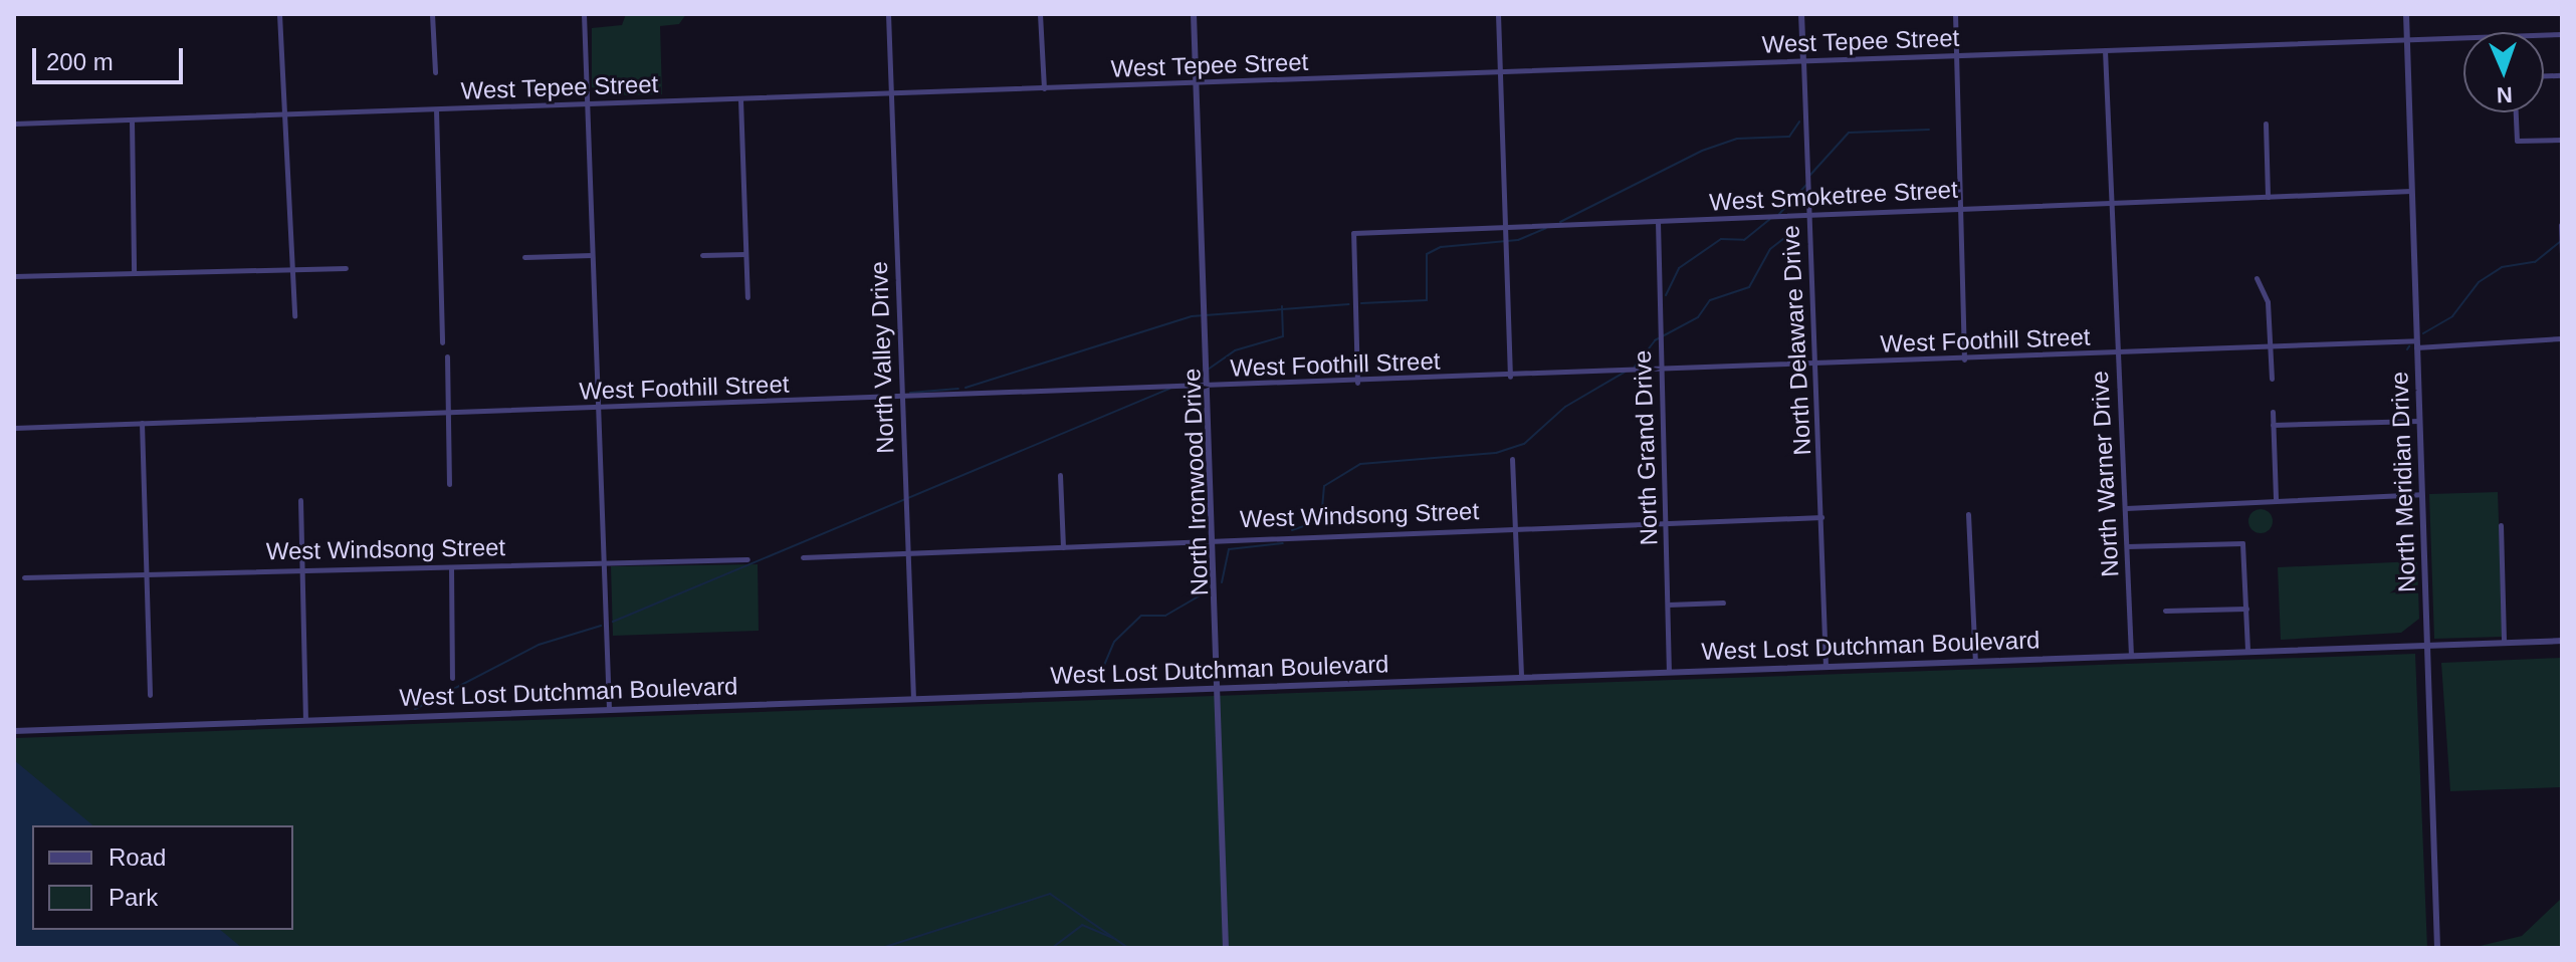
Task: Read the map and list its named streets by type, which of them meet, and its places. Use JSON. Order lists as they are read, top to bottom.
{
  "streets": {
    "street": [
      "West Tepee Street",
      "West Smoketree Street",
      "North Delaware Drive",
      "West Foothill Street",
      "North Valley Drive",
      "North Grand Drive",
      "North Warner Drive",
      "North Ironwood Drive",
      "North Meridian Drive",
      "West Windsong Street",
      "West Lost Dutchman Boulevard"
    ]
  },
  "crossings": [
    ["West Tepee Street", "North Delaware Drive"],
    ["West Tepee Street", "North Valley Drive"],
    ["West Tepee Street", "North Warner Drive"],
    ["West Tepee Street", "North Ironwood Drive"],
    ["West Tepee Street", "North Meridian Drive"],
    ["West Smoketree Street", "North Delaware Drive"],
    ["West Smoketree Street", "West Foothill Street"],
    ["West Smoketree Street", "North Grand Drive"],
    ["West Smoketree Street", "North Warner Drive"],
    ["West Smoketree Street", "North Meridian Drive"],
    ["North Delaware Drive", "West Foothill Street"],
    ["North Delaware Drive", "West Windsong Street"],
    ["North Delaware Drive", "West Lost Dutchman Boulevard"],
    ["West Foothill Street", "North Valley Drive"],
    ["West Foothill Street", "North Grand Drive"],
    ["West Foothill Street", "North Warner Drive"],
    ["West Foothill Street", "North Ironwood Drive"],
    ["West Foothill Street", "North Meridian Drive"],
    ["North Valley Drive", "West Windsong Street"],
    ["North Valley Drive", "West Lost Dutchman Boulevard"],
    ["North Grand Drive", "West Windsong Street"],
    ["North Grand Drive", "West Lost Dutchman Boulevard"],
    ["North Warner Drive", "West Lost Dutchman Boulevard"],
    ["North Ironwood Drive", "West Windsong Street"],
    ["North Ironwood Drive", "West Lost Dutchman Boulevard"],
    ["North Meridian Drive", "West Lost Dutchman Boulevard"]
  ],
  "legend": ["Road", "Park"],
  "scale_bar": "200 m",
  "north": "bottom"
}
